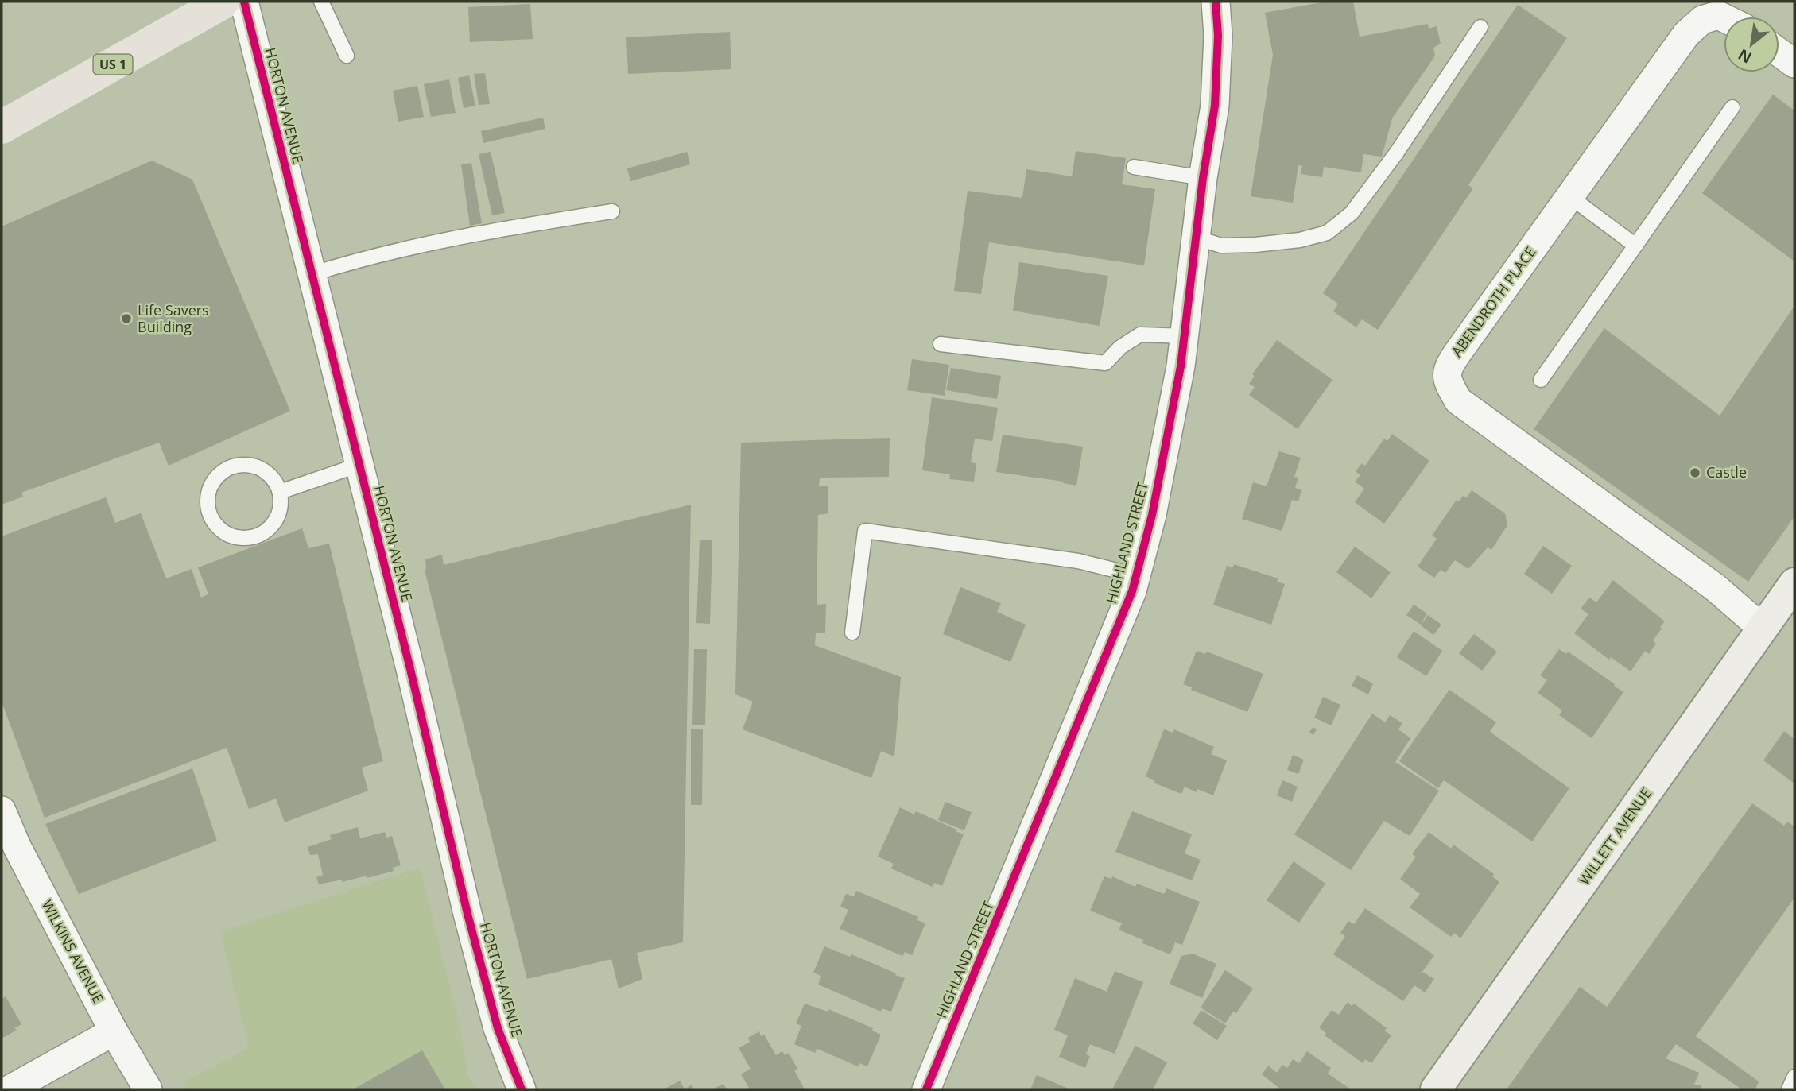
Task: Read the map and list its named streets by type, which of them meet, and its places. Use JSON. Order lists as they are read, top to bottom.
{
  "streets": {
    "main road": ["US 1"],
    "street": [
      "HORTON AVENUE",
      "ABENDROTH PLACE",
      "HIGHLAND STREET",
      "WILLETT AVENUE",
      "WILKINS AVENUE"
    ]
  },
  "crossings": [
    ["ABENDROTH PLACE", "WILLETT AVENUE"]
  ],
  "places": ["Life Savers Building", "Castle"],
  "north": "bottom left"
}
